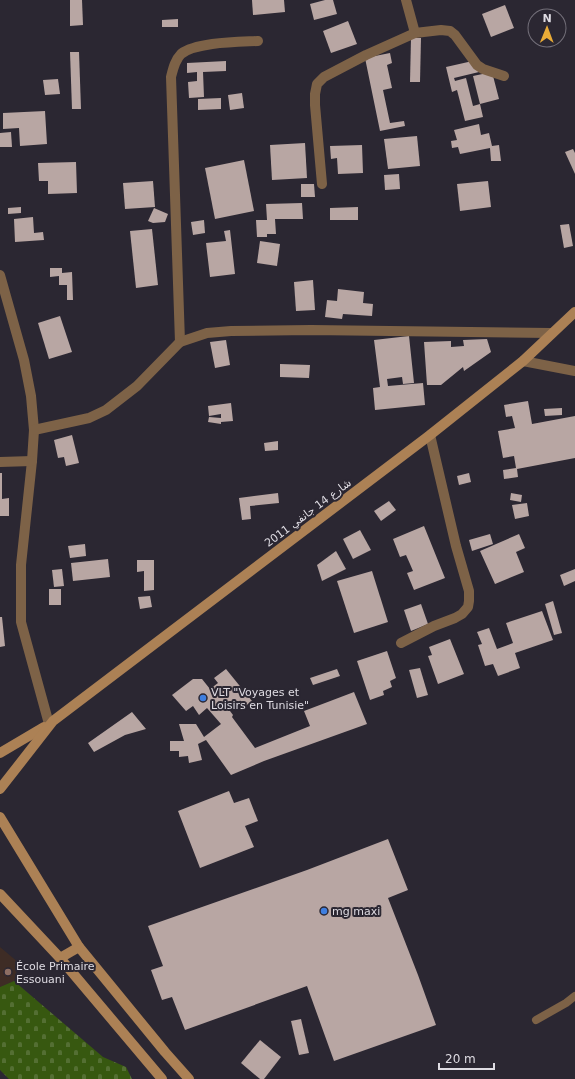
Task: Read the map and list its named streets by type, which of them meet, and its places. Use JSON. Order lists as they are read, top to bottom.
{
  "streets": {
    "main road": ["شارع 14 جانفي 2011"]
  },
  "places": ["VLT \"Voyages et Loisirs en Tunisie\"", "mg maxi", "École Primaire Essouani"],
  "scale_bar": "20 m",
  "north": "top"
}
